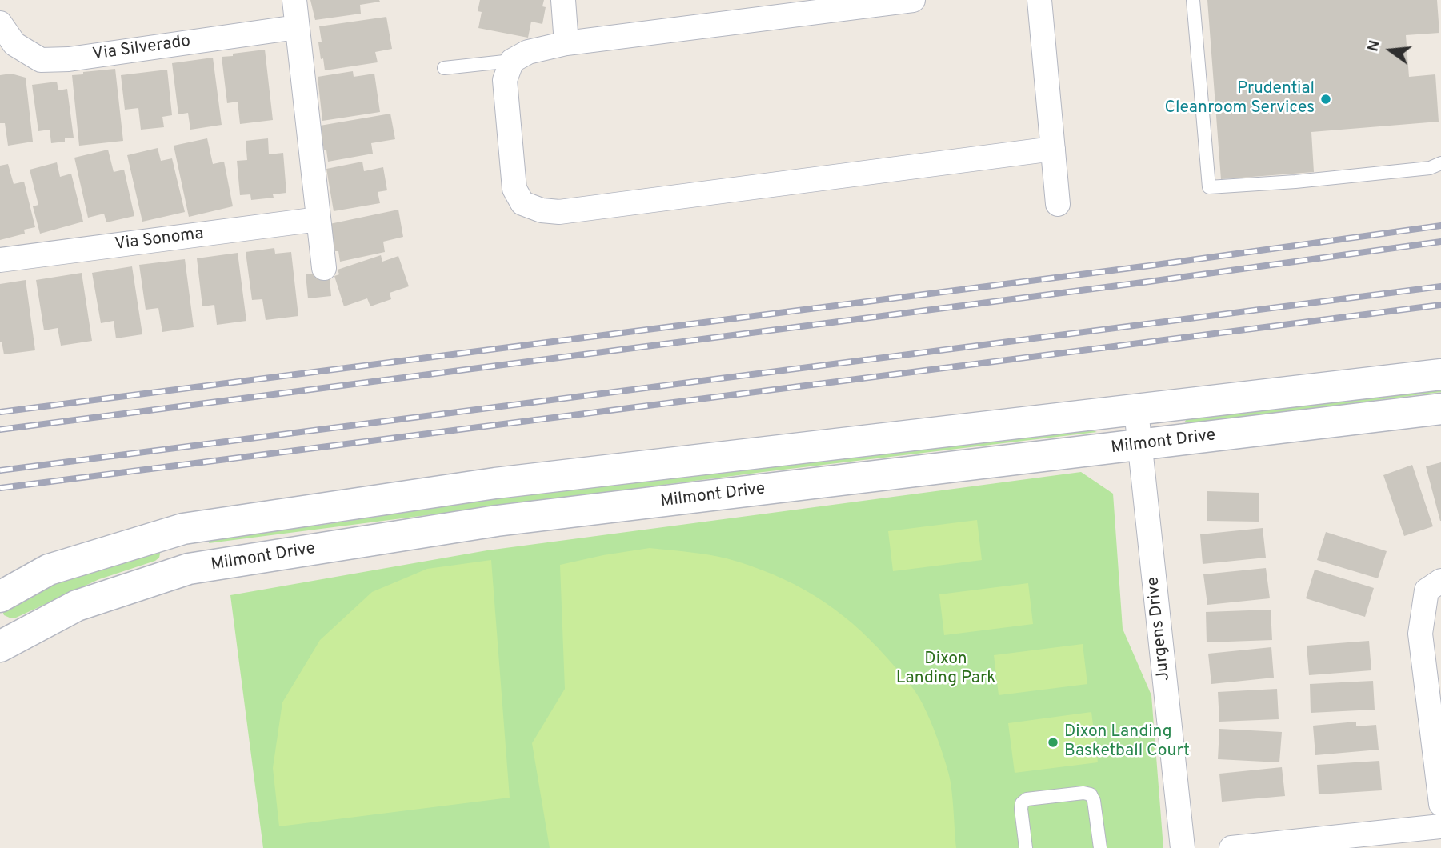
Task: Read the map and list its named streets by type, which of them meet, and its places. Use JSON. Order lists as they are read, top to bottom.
{
  "streets": {
    "street": [
      "Via Silverado",
      "Via Sonoma",
      "Milmont Drive",
      "Jurgens Drive"
    ]
  },
  "crossings": [
    ["Milmont Drive", "Jurgens Drive"]
  ],
  "parks": ["Dixon Landing Park"],
  "places": ["Prudential Cleanroom Services", "Dixon Landing Basketball Court"],
  "north": "left"
}
